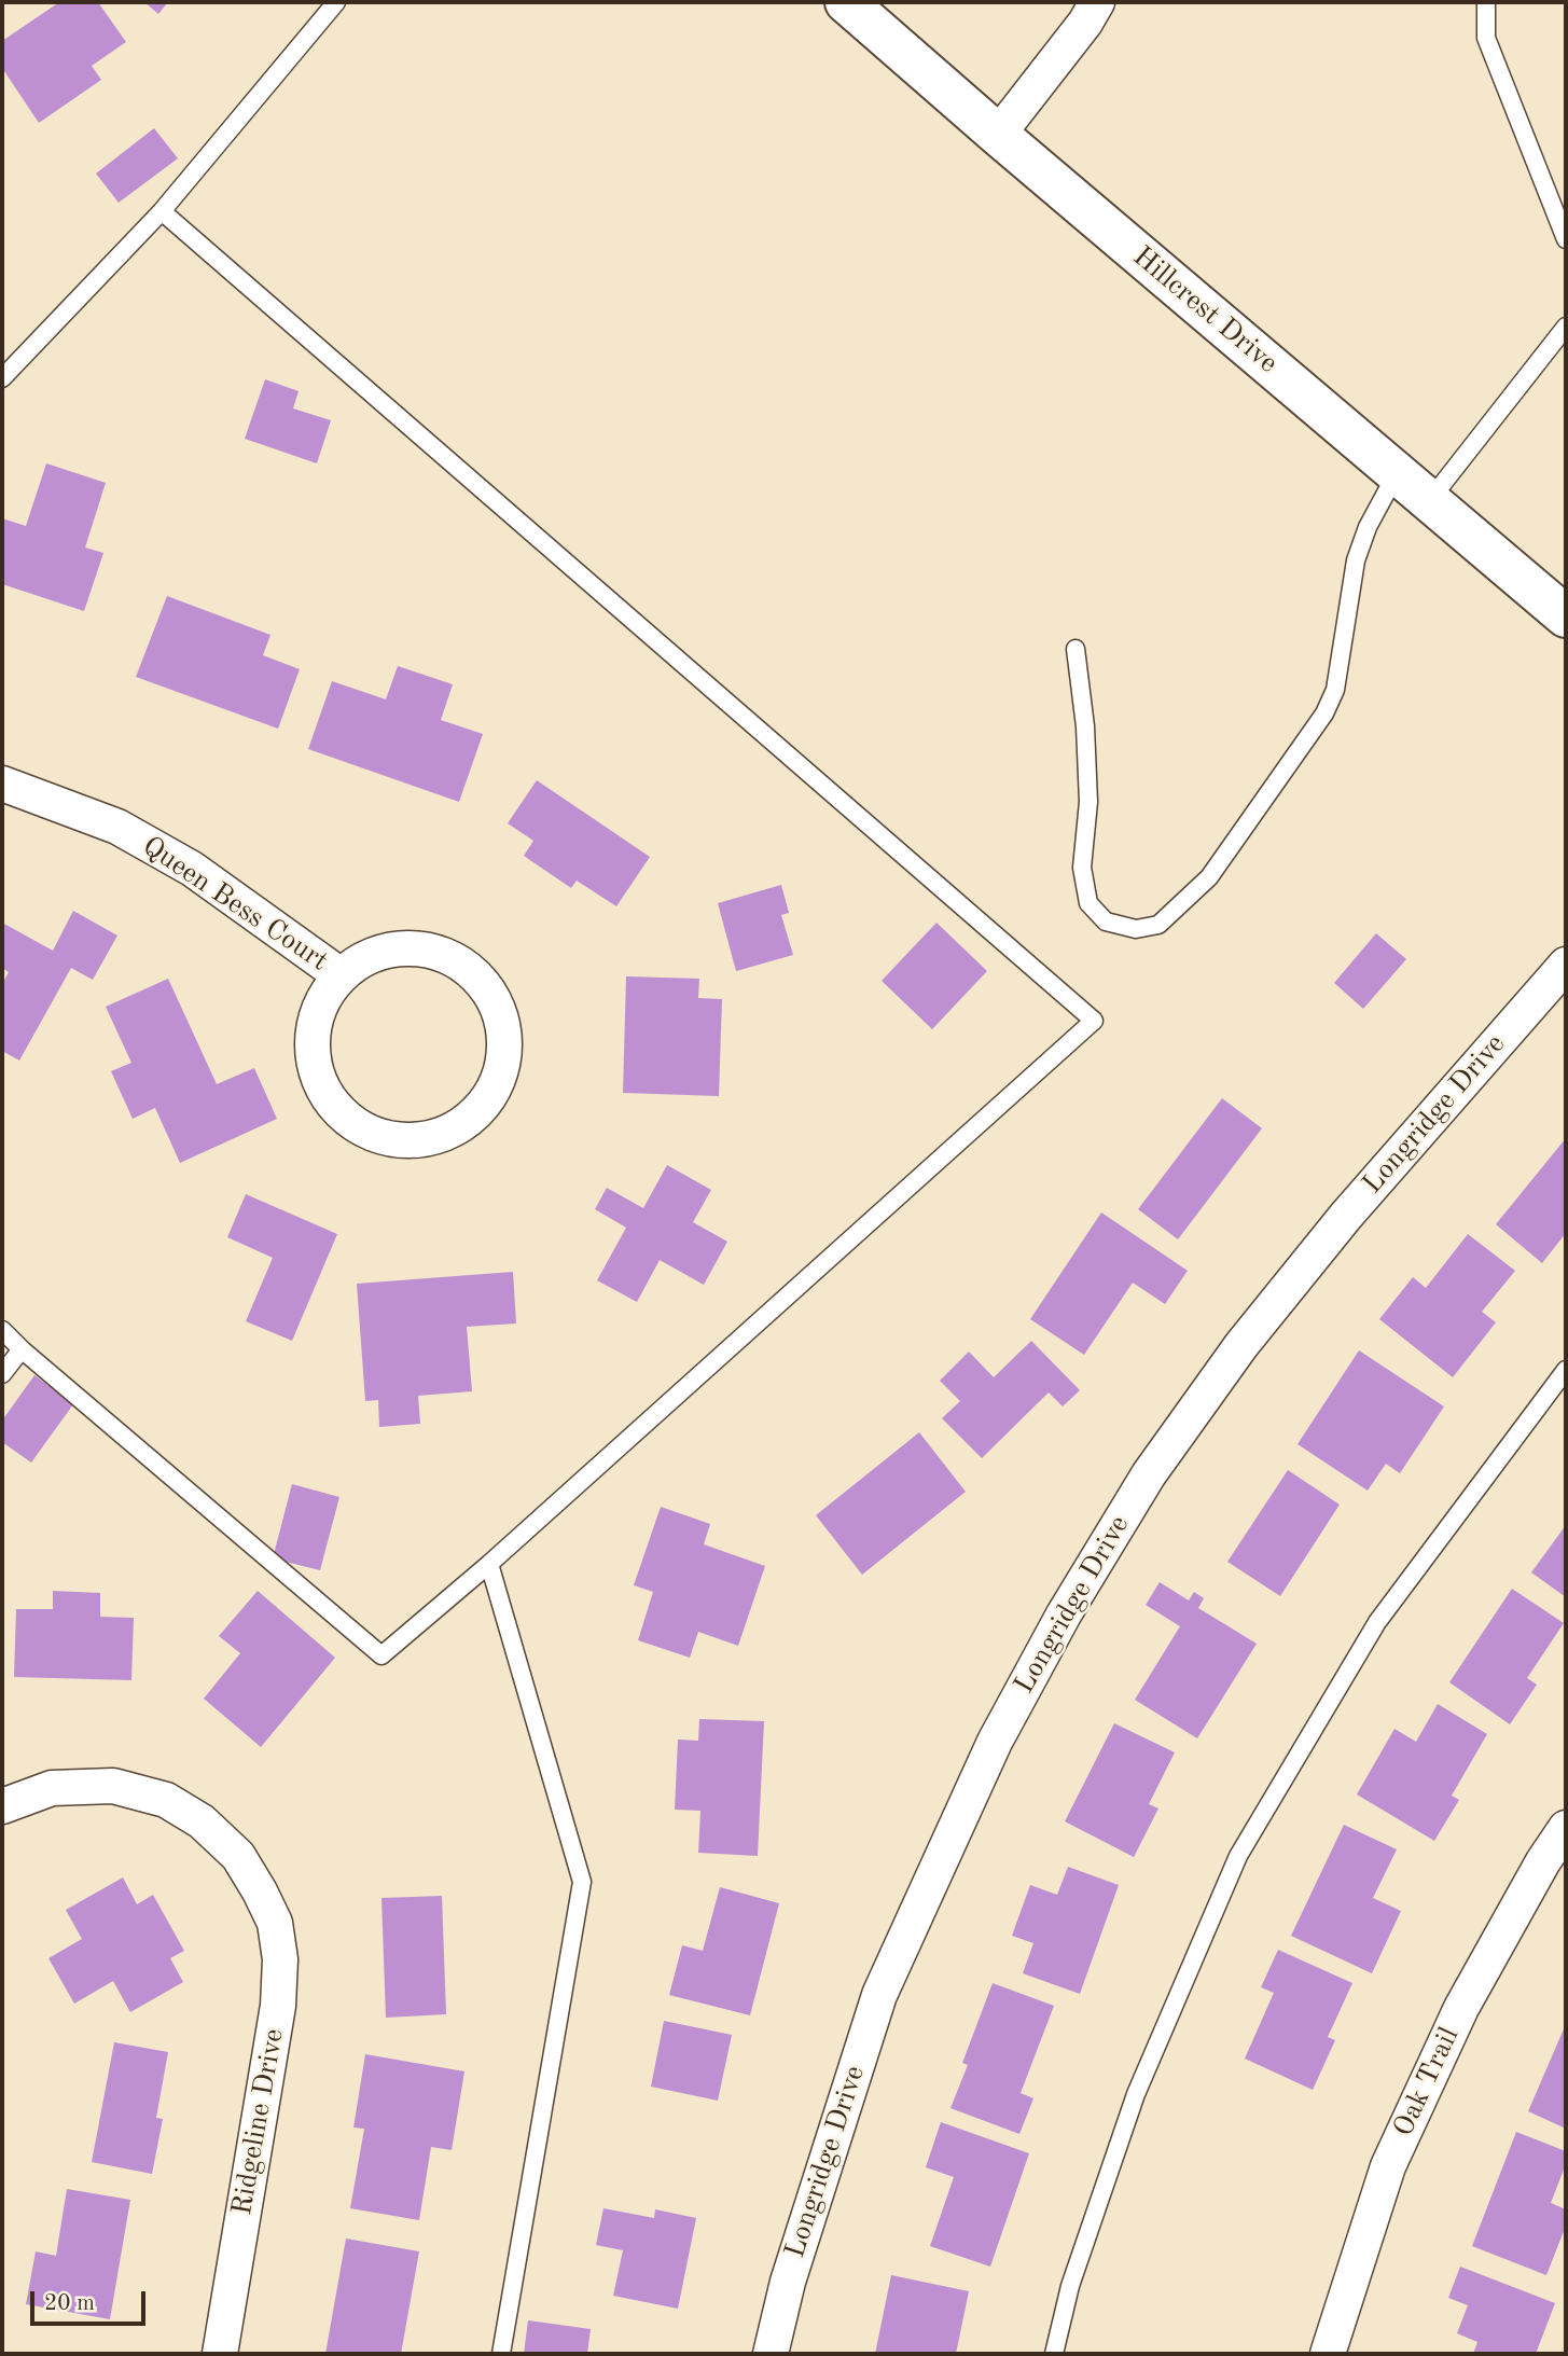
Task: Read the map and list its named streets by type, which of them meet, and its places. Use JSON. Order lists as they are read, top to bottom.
{
  "streets": {
    "street": [
      "Hillcrest Drive",
      "Queen Bess Court",
      "Longridge Drive",
      "Oak Trail",
      "Ridgeline Drive"
    ]
  },
  "scale_bar": "20 m"
}
